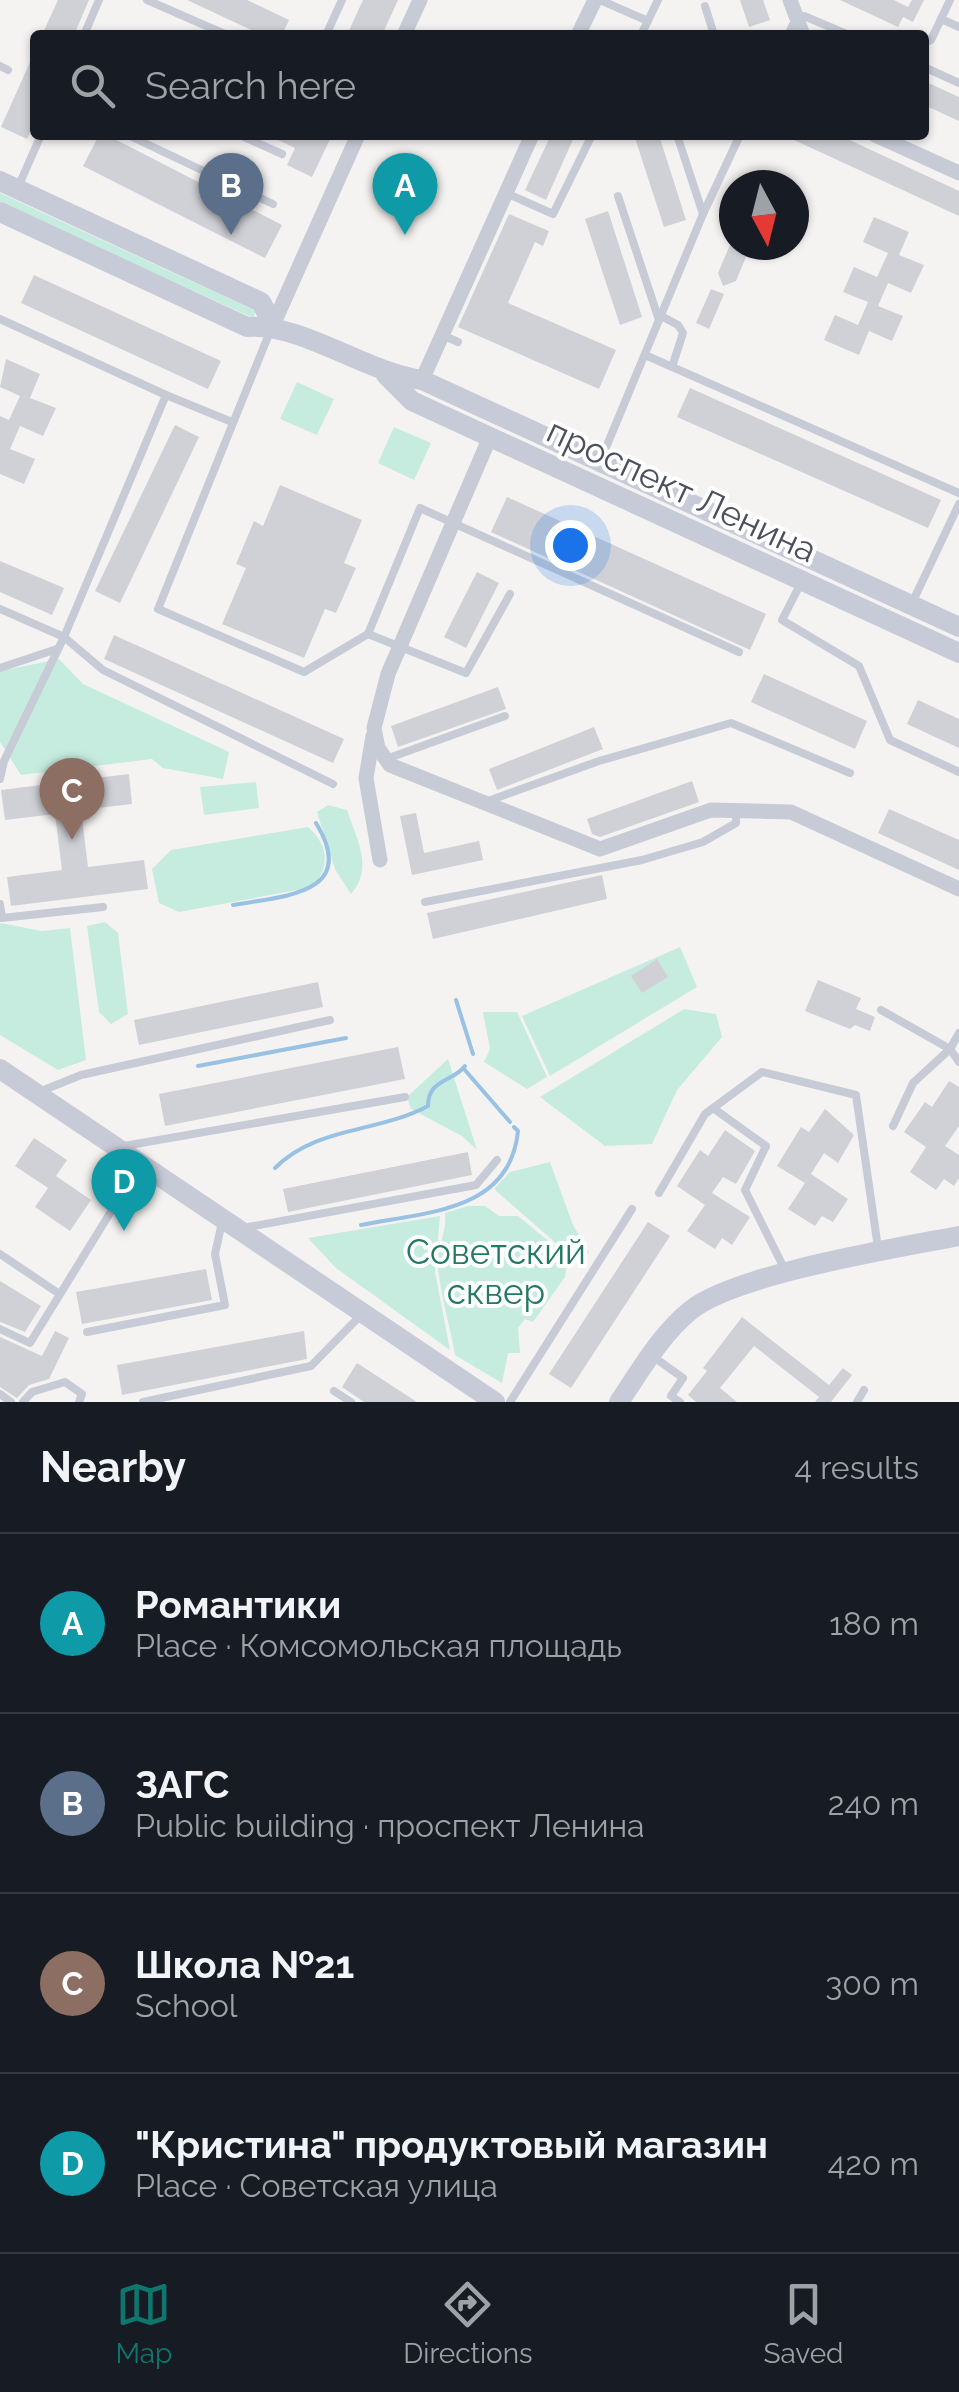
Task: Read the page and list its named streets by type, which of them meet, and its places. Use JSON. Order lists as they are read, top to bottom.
{
  "streets": {
    "main road": ["проспект Ленина"]
  },
  "parks": ["Советский сквер"],
  "north": "bottom",
  "page": {
    "search": "Search here",
    "pins": [
      "A",
      "B",
      "C",
      "D"
    ],
    "heading": ["Nearby", "4 results"],
    "list": [
      {
        "mark": "A",
        "name": "Романтики",
        "note": "Place · Комсомольская площадь",
        "value": "180 m"
      },
      {
        "mark": "B",
        "name": "ЗАГС",
        "note": "Public building · проспект Ленина",
        "value": "240 m"
      },
      {
        "mark": "C",
        "name": "Школа №21",
        "note": "School",
        "value": "300 m"
      },
      {
        "mark": "D",
        "name": "\"Кристина\" продуктовый магазин",
        "note": "Place · Советская улица",
        "value": "420 m"
      }
    ],
    "nav": ["Map", "Directions", "Saved"]
  }
}
